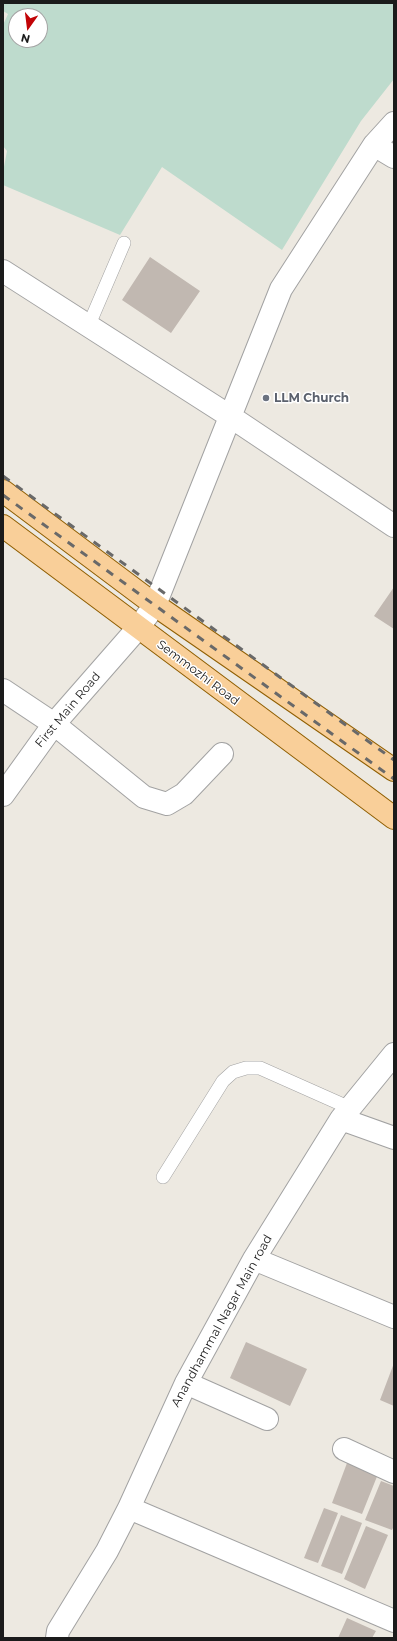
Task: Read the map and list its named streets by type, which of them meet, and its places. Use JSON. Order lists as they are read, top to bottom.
{
  "streets": {
    "main road": ["Semmozhi Road"],
    "street": ["First Main Road", "Anandhammal Nagar Main road"]
  },
  "crossings": [
    ["Semmozhi Road", "First Main Road"]
  ],
  "places": ["LLM Church"],
  "north": "bottom"
}
